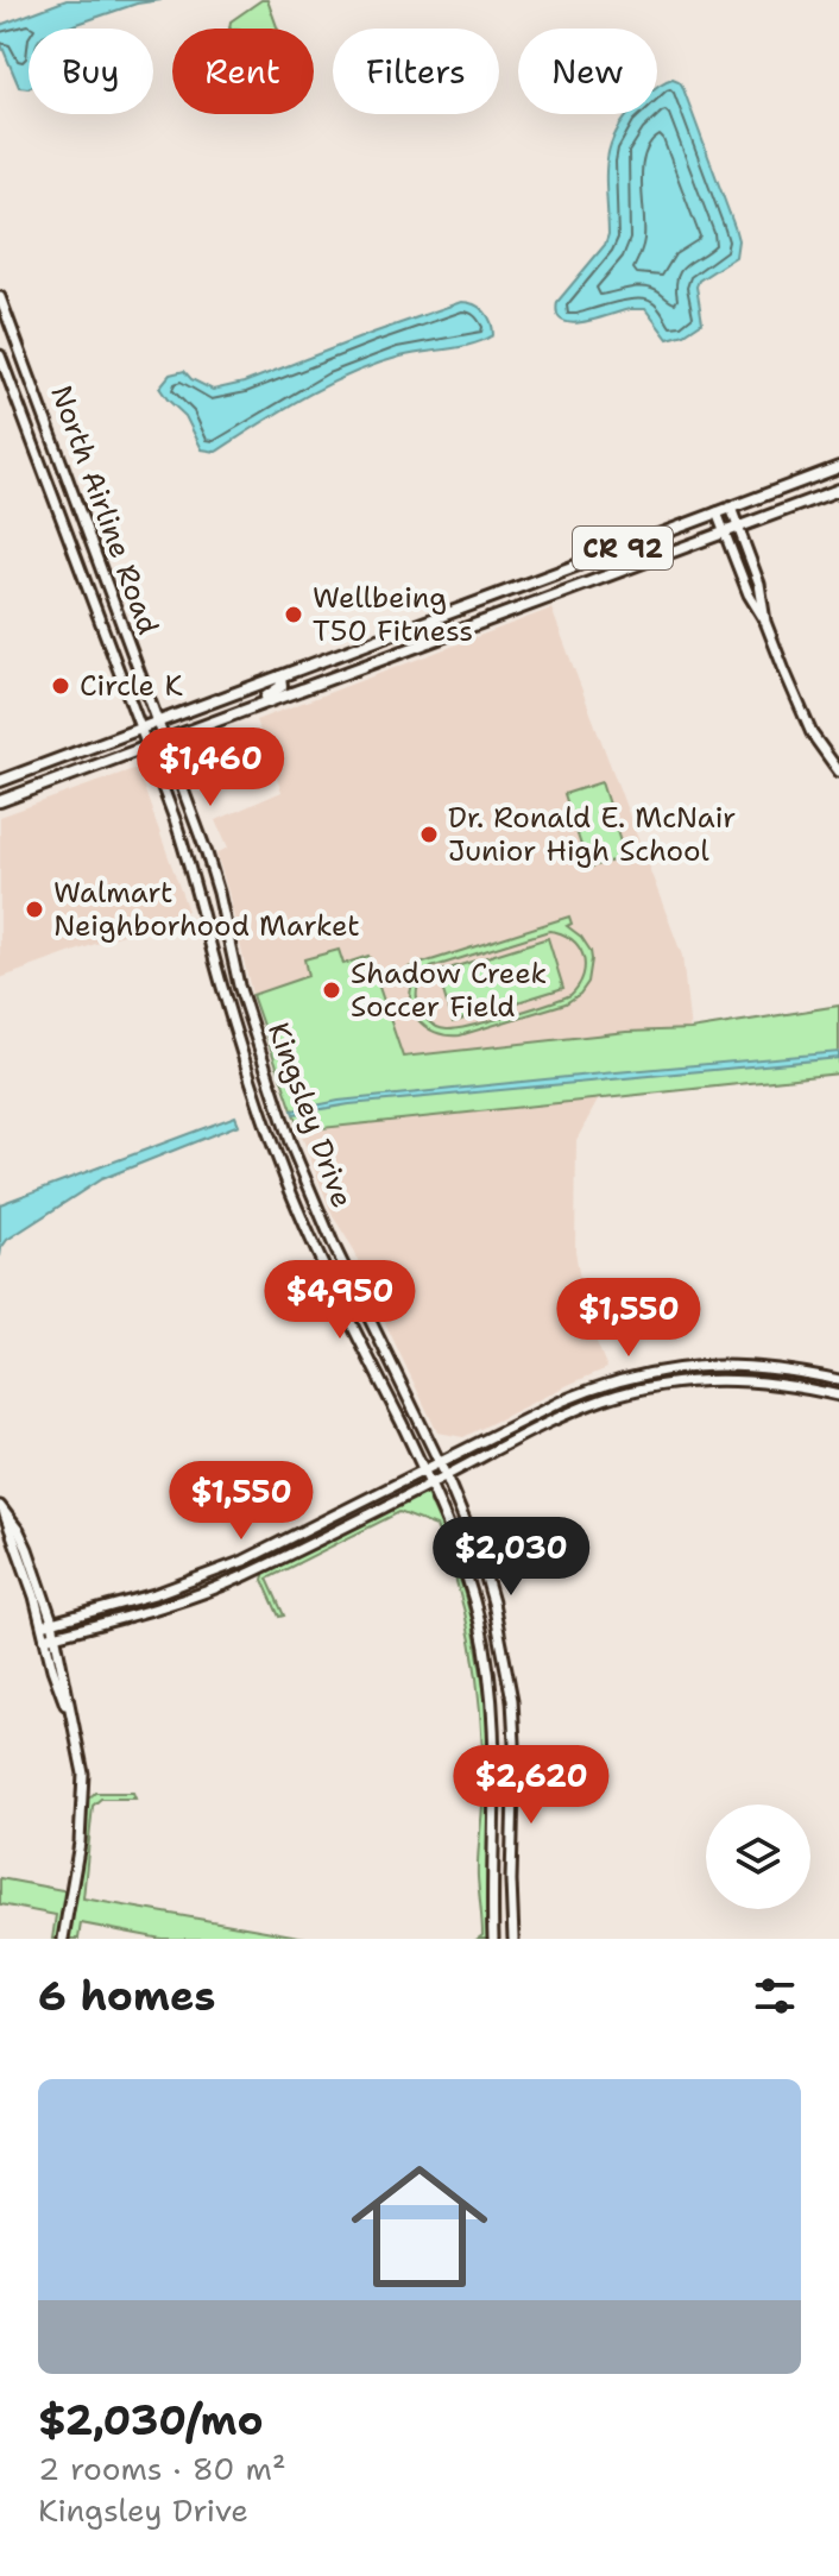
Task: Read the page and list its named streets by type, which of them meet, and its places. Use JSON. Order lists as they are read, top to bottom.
{
  "streets": {
    "main road": ["North Airline Road", "CR 92", "Kingsley Drive"]
  },
  "crossings": [
    ["North Airline Road", "CR 92"],
    ["North Airline Road", "Kingsley Drive"],
    ["CR 92", "Kingsley Drive"]
  ],
  "places": [
    "Wellbeing T50 Fitness",
    "Circle K",
    "Dr. Ronald E. McNair Junior High School",
    "Walmart Neighborhood Market",
    "Shadow Creek Soccer Field"
  ],
  "page": {
    "chip": [
      "Buy",
      "Rent",
      "Filters",
      "New"
    ],
    "price": [
      "$1,460",
      "$4,950",
      "$1,550",
      "$1,550",
      "$2,030",
      "$2,620"
    ],
    "heading": "6 homes",
    "list": [
      {
        "name": "$2,030/mo",
        "note": "2 rooms · 80 m² · Kingsley Drive"
      }
    ]
  }
}
